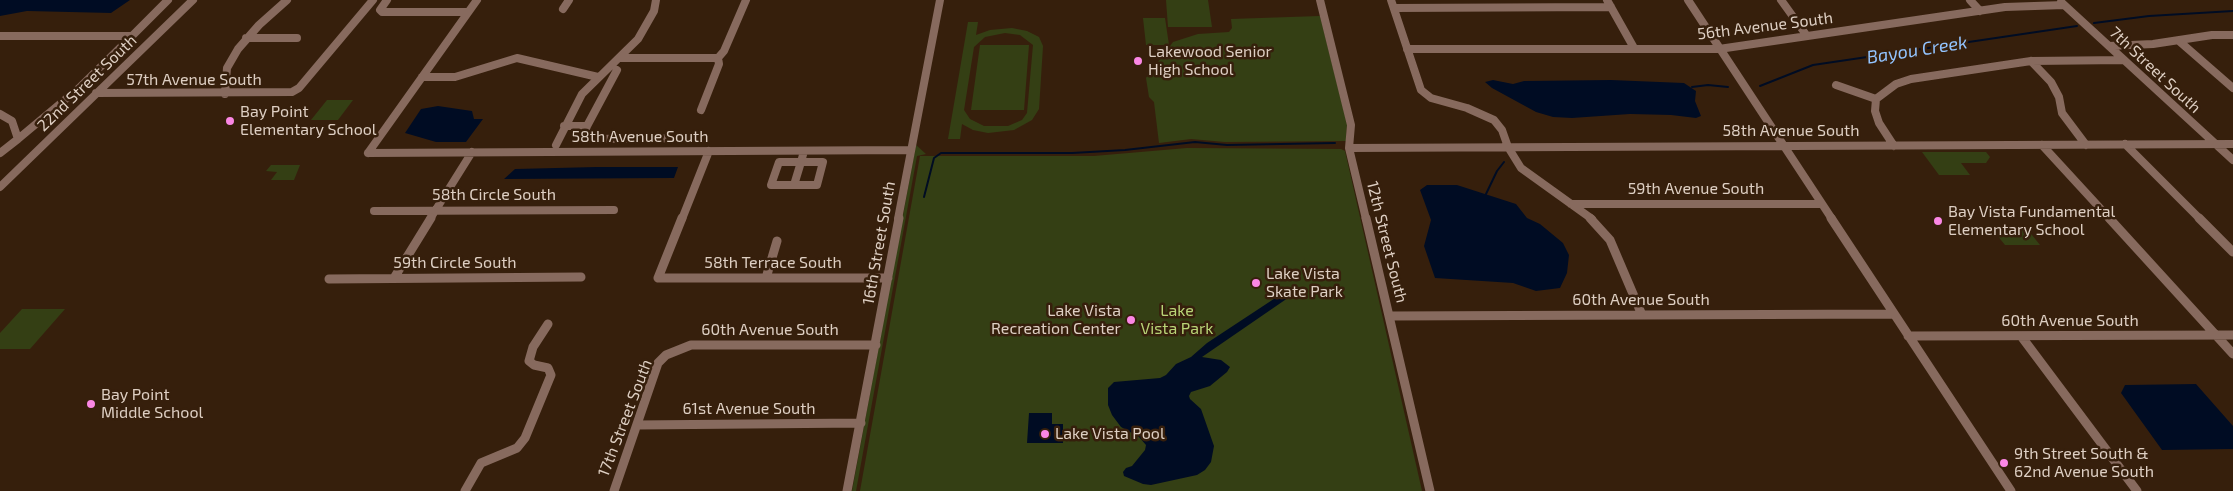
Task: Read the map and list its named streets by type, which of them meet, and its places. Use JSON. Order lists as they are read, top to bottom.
{
  "streets": {
    "street": [
      "56th Avenue South",
      "7th Street South",
      "57th Avenue South",
      "22nd Street South",
      "58th Avenue South",
      "59th Avenue South",
      "58th Circle South",
      "12th Street South",
      "16th Street South",
      "59th Circle South",
      "58th Terrace South",
      "60th Avenue South",
      "61st Avenue South",
      "17th Street South"
    ]
  },
  "crossings": [
    ["56th Avenue South", "7th Street South"],
    ["7th Street South", "58th Avenue South"],
    ["57th Avenue South", "22nd Street South"],
    ["58th Avenue South", "12th Street South"],
    ["58th Avenue South", "16th Street South"],
    ["58th Avenue South", "58th Terrace South"],
    ["12th Street South", "60th Avenue South"],
    ["16th Street South", "58th Terrace South"],
    ["16th Street South", "60th Avenue South"],
    ["16th Street South", "61st Avenue South"],
    ["60th Avenue South", "17th Street South"],
    ["61st Avenue South", "17th Street South"]
  ],
  "water": ["Bayou Creek"],
  "parks": ["Lake Vista Park"],
  "places": [
    "Lakewood Senior High School",
    "Bay Point Elementary School",
    "Bay Vista Fundamental Elementary School",
    "Lake Vista Skate Park",
    "Lake Vista Recreation Center",
    "Bay Point Middle School",
    "Lake Vista Pool",
    "9th Street South & 62nd Avenue South"
  ]
}
